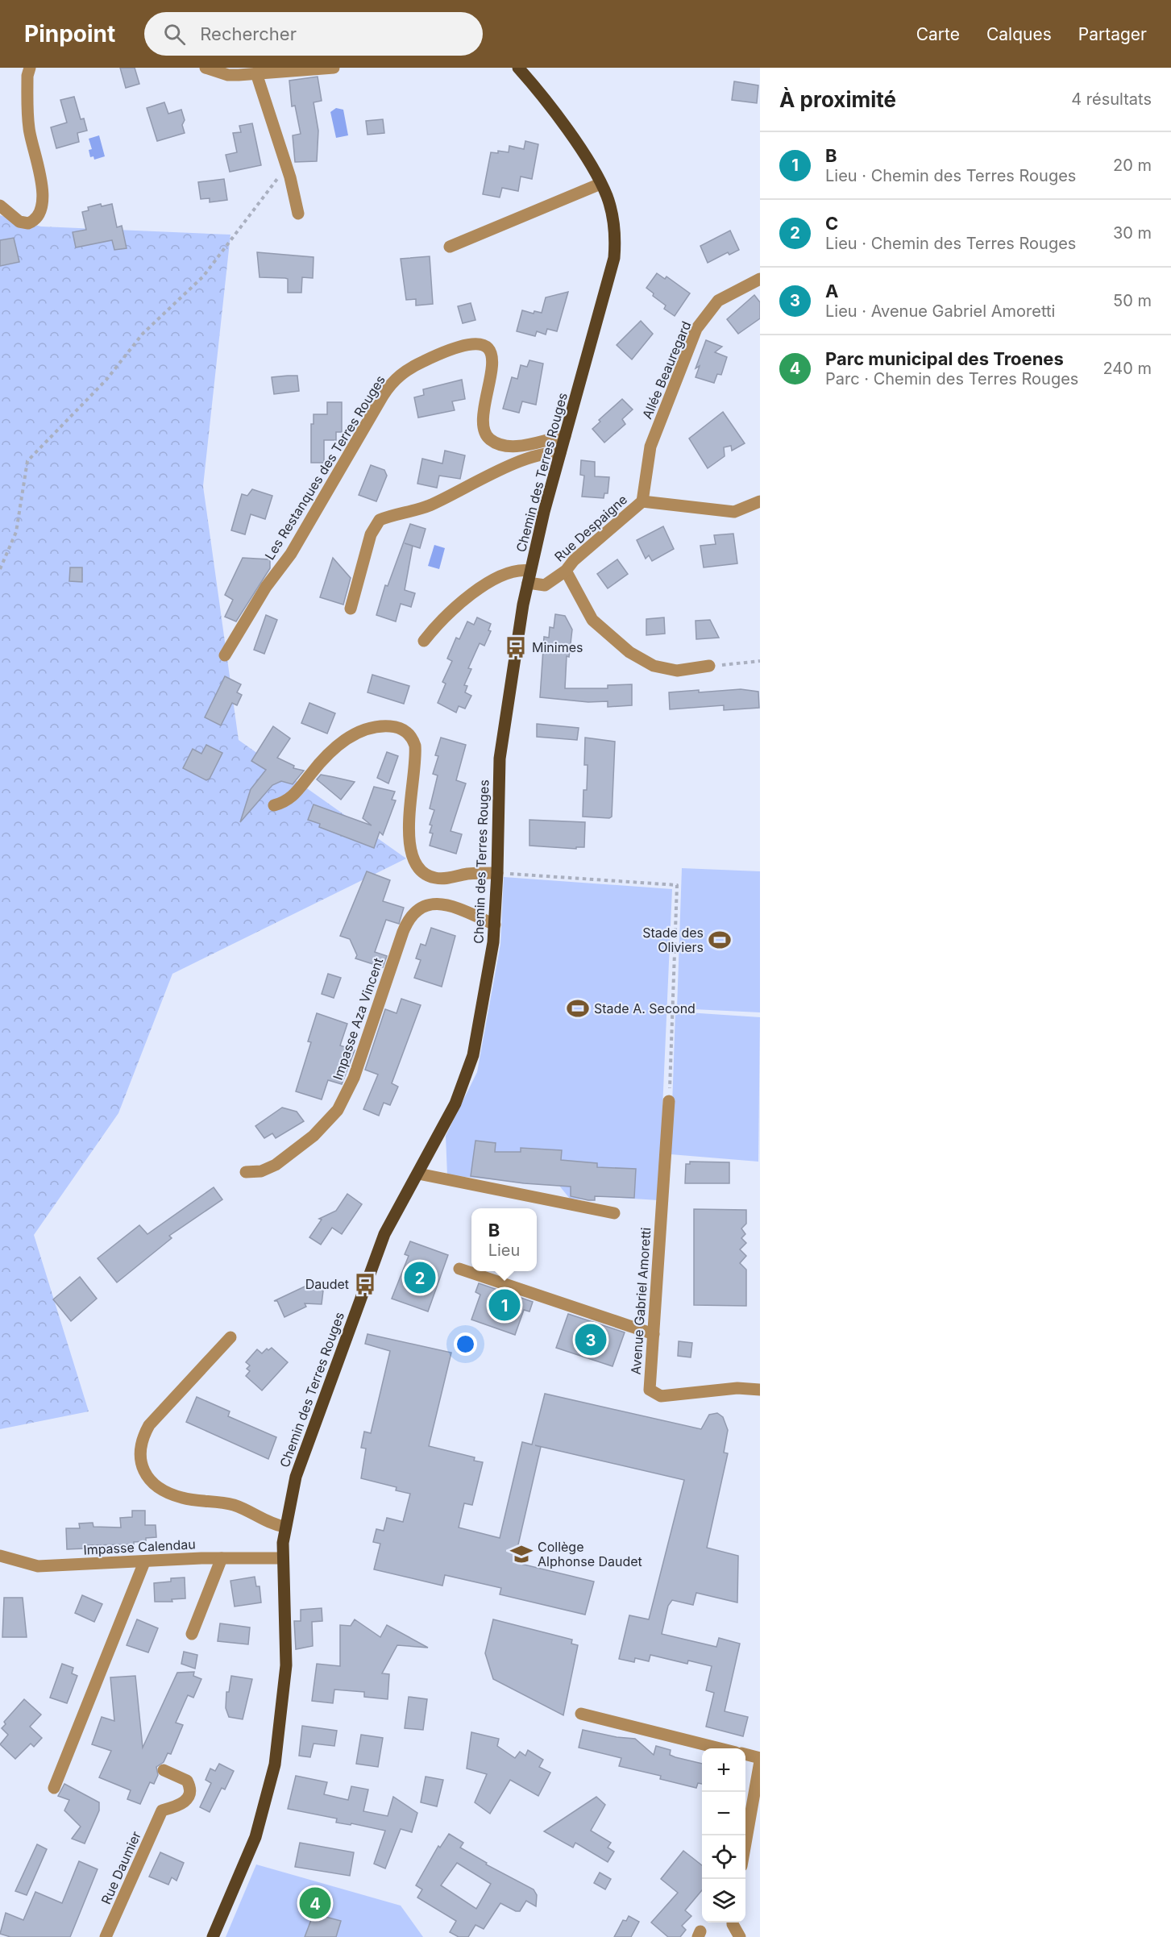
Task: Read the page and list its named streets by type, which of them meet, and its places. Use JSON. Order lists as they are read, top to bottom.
{
  "streets": {
    "main road": ["Chemin des Terres Rouges"],
    "street": [
      "Allée Beauregard",
      "Les Restanques des Terres Rouges",
      "Rue Despaigne",
      "Impasse Aza Vincent",
      "Avenue Gabriel Amoretti",
      "Impasse Calendau",
      "Rue Daumier"
    ]
  },
  "crossings": [
    ["Allée Beauregard", "Rue Despaigne"],
    ["Les Restanques des Terres Rouges", "Chemin des Terres Rouges"],
    ["Chemin des Terres Rouges", "Rue Despaigne"],
    ["Chemin des Terres Rouges", "Impasse Aza Vincent"],
    ["Chemin des Terres Rouges", "Impasse Calendau"]
  ],
  "places": {
    "bus stop": ["Minimes", "Daudet"],
    "sports": ["Stade des Oliviers", "Stade A. Second"],
    "school or university": ["Collège Alphonse Daudet"]
  },
  "page": {
    "header": "Pinpoint",
    "search": "Rechercher",
    "nav": ["Carte", "Calques", "Partager"],
    "heading": ["À proximité", "4 résultats"],
    "list": [
      {
        "mark": "1",
        "name": "B",
        "note": "Lieu · Chemin des Terres Rouges",
        "value": "20 m"
      },
      {
        "mark": "2",
        "name": "C",
        "note": "Lieu · Chemin des Terres Rouges",
        "value": "30 m"
      },
      {
        "mark": "3",
        "name": "A",
        "note": "Lieu · Avenue Gabriel Amoretti",
        "value": "50 m"
      },
      {
        "mark": "4",
        "name": "Parc municipal des Troenes",
        "note": "Parc · Chemin des Terres Rouges",
        "value": "240 m"
      }
    ],
    "popup": ["B", "Lieu"],
    "pins": [
      "2",
      "1",
      "3",
      "4"
    ],
    "map_buttons": ["+", "−"]
  }
}
